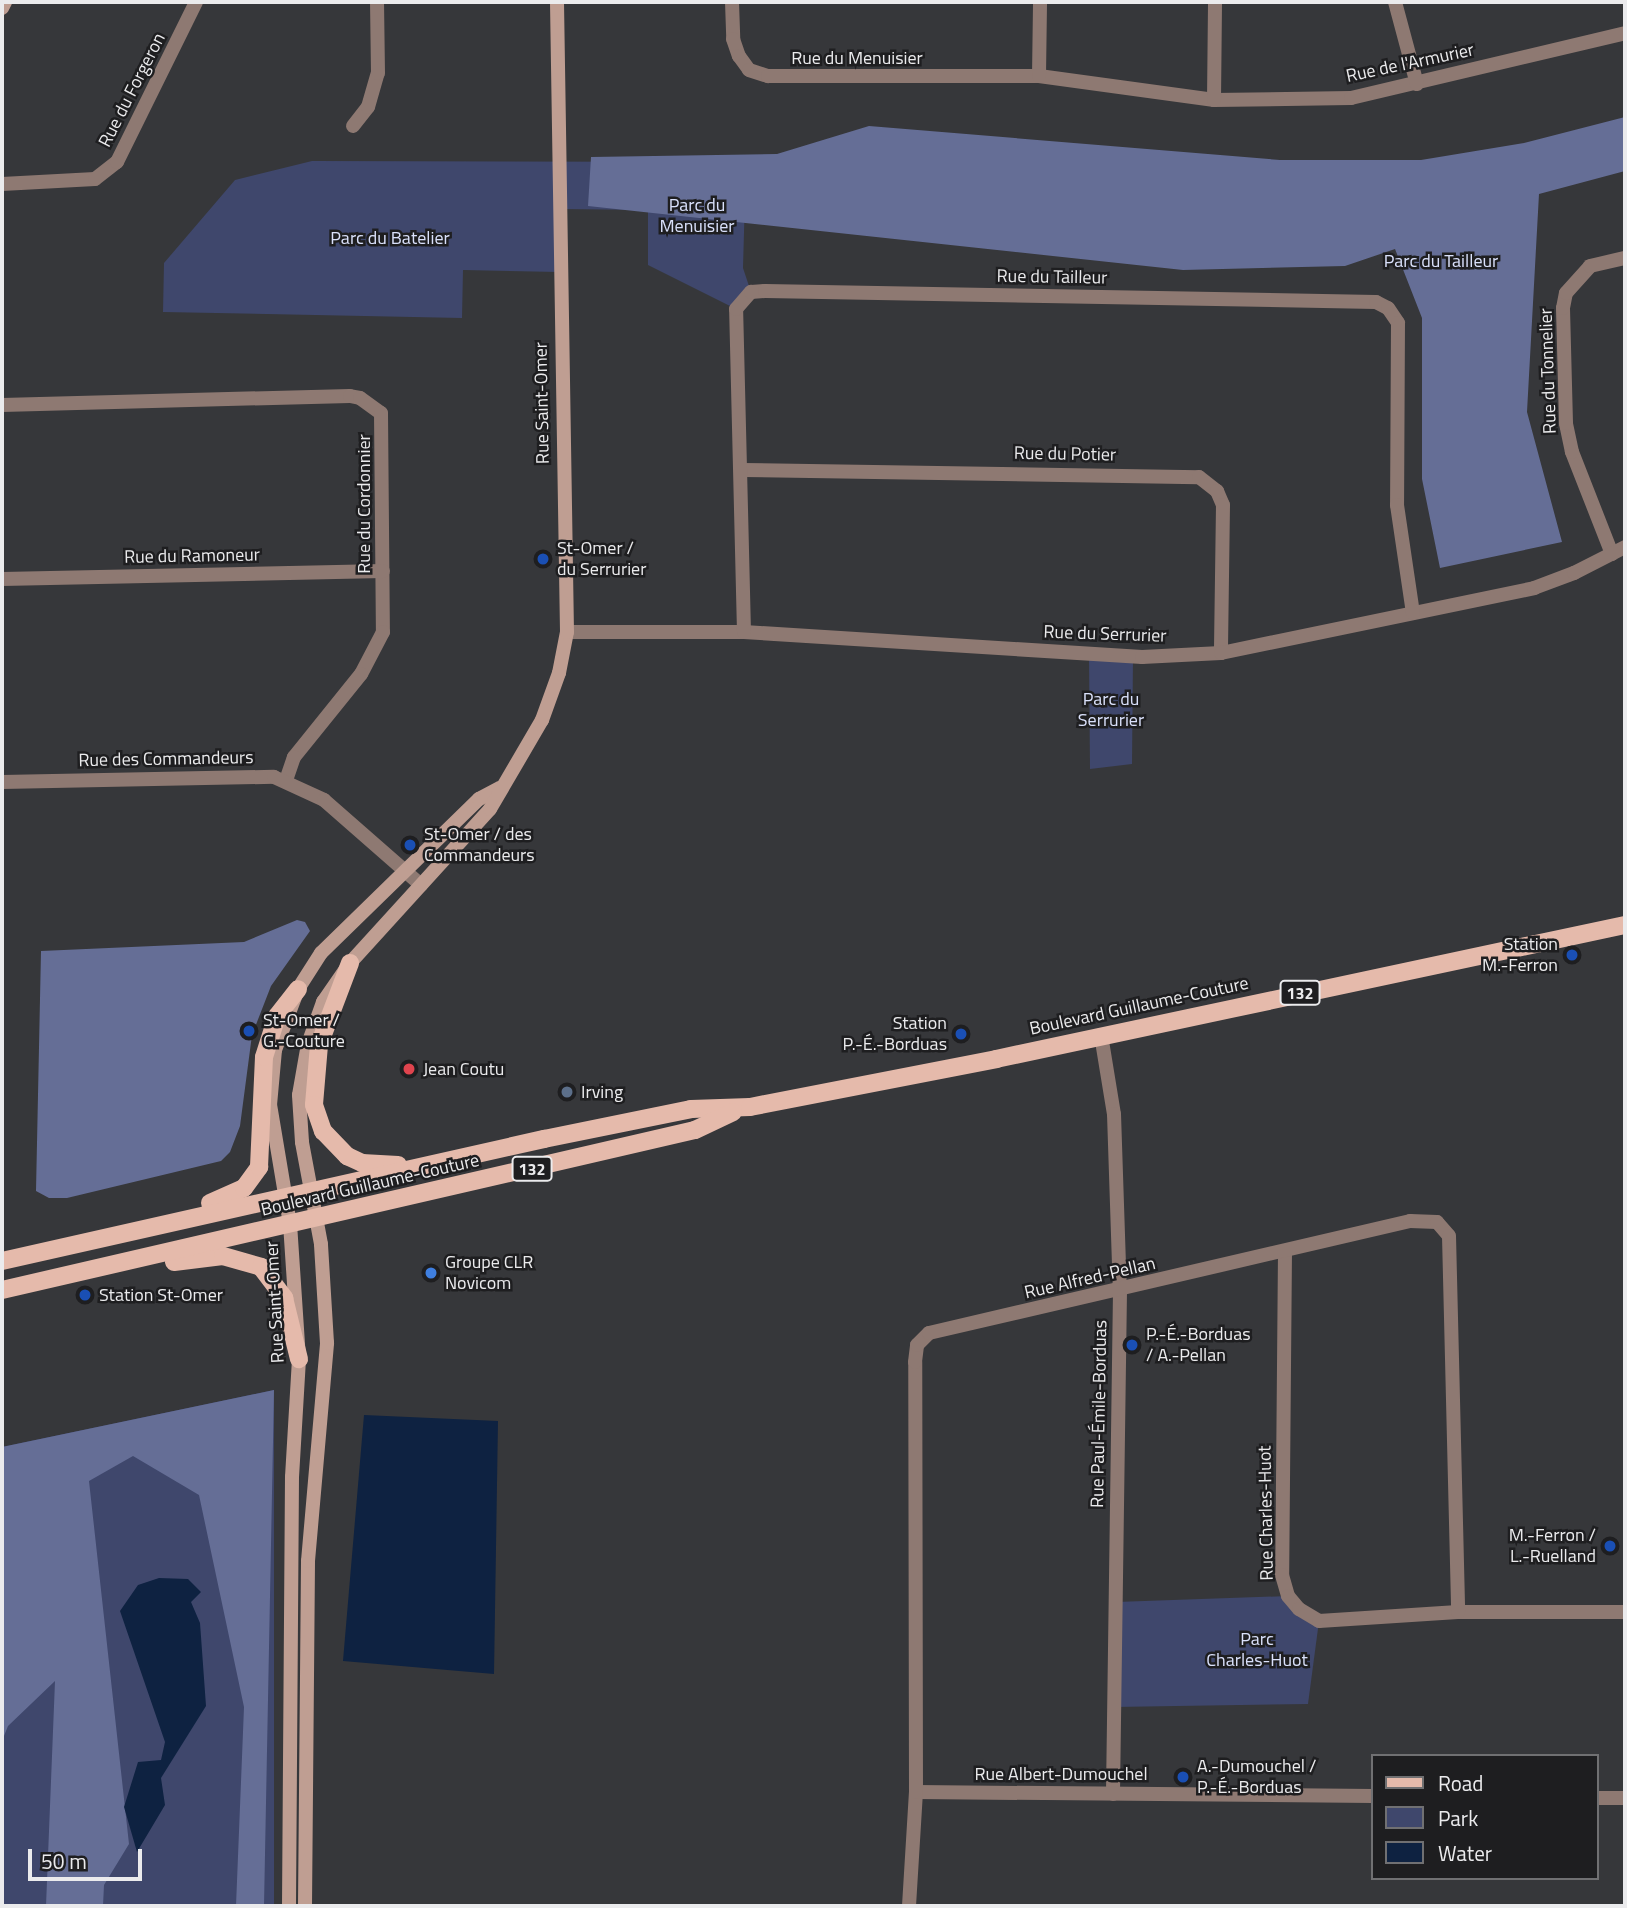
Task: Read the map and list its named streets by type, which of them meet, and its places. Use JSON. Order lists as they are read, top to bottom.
{
  "streets": {
    "main road": ["132", "Boulevard Guillaume-Couture"],
    "street": [
      "Rue du Menuisier",
      "Rue de l'Armurier",
      "Rue du Forgeron",
      "Rue du Tailleur",
      "Rue du Tonnelier",
      "Rue Saint-Omer",
      "Rue du Potier",
      "Rue du Cordonnier",
      "Rue du Ramoneur",
      "Rue du Serrurier",
      "Rue des Commandeurs",
      "Rue Alfred-Pellan",
      "Rue Paul-Émile-Borduas",
      "Rue Charles-Huot",
      "Rue Albert-Dumouchel"
    ]
  },
  "crossings": [
    ["Rue du Menuisier", "Rue de l'Armurier"],
    ["Rue du Tailleur", "Rue du Potier"],
    ["Rue du Tailleur", "Rue du Serrurier"],
    ["Rue du Tonnelier", "Rue du Serrurier"],
    ["Rue Saint-Omer", "Rue du Serrurier"],
    ["Rue Saint-Omer", "Rue des Commandeurs"],
    ["Rue Saint-Omer", "Boulevard Guillaume-Couture"],
    ["Rue du Potier", "Rue du Serrurier"],
    ["Rue du Cordonnier", "Rue du Ramoneur"],
    ["Rue du Cordonnier", "Rue des Commandeurs"],
    ["Boulevard Guillaume-Couture", "Rue Paul-Émile-Borduas"],
    ["Rue Alfred-Pellan", "Rue Paul-Émile-Borduas"],
    ["Rue Alfred-Pellan", "Rue Charles-Huot"],
    ["Rue Alfred-Pellan", "Rue Albert-Dumouchel"],
    ["Rue Paul-Émile-Borduas", "Rue Albert-Dumouchel"]
  ],
  "parks": [
    "Parc du Menuisier",
    "Parc du Batelier",
    "Parc du Tailleur",
    "Parc du Serrurier",
    "Parc Charles-Huot"
  ],
  "places": [
    "St-Omer / du Serrurier",
    "St-Omer / des Commandeurs",
    "Station M.-Ferron",
    "St-Omer / G.-Couture",
    "Station P.-É.-Borduas",
    "Jean Coutu",
    "Irving",
    "Groupe CLR Novicom",
    "Station St-Omer",
    "P.-É.-Borduas / A.-Pellan",
    "M.-Ferron / L.-Ruelland",
    "A.-Dumouchel / P.-É.-Borduas"
  ],
  "legend": ["Road", "Park", "Water"],
  "scale_bar": "50 m"
}
